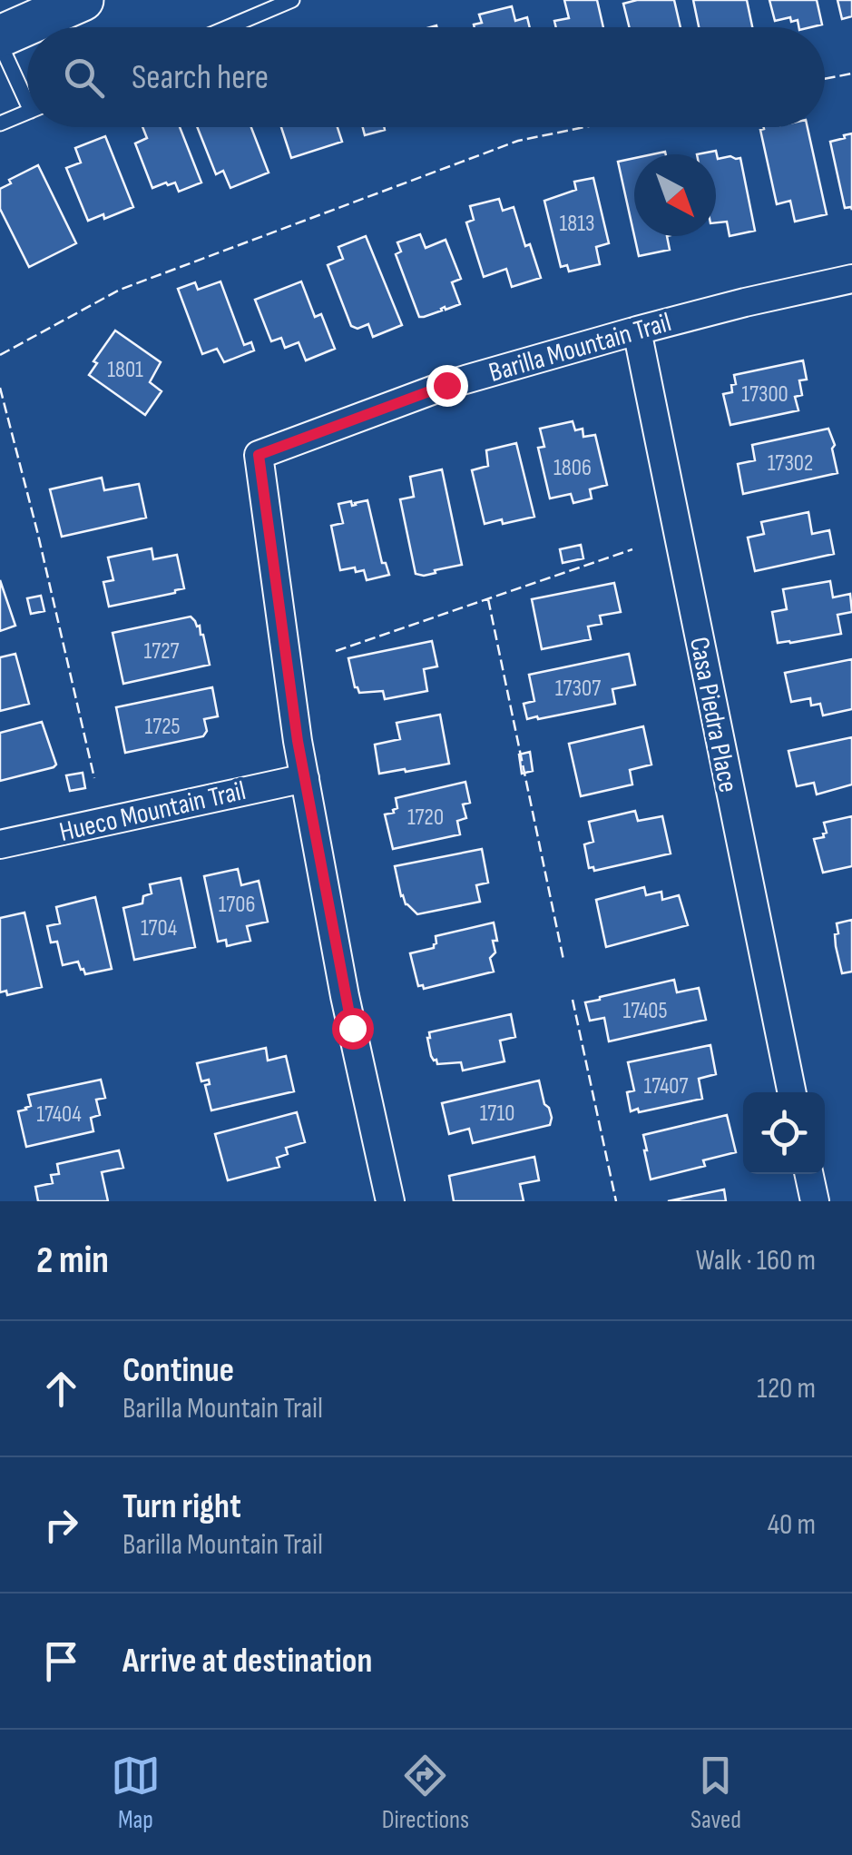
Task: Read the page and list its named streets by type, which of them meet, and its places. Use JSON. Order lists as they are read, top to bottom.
{
  "streets": {
    "street": ["Barilla Mountain Trail", "Casa Piedra Place", "Hueco Mountain Trail"]
  },
  "crossings": [
    ["Barilla Mountain Trail", "Casa Piedra Place"],
    ["Barilla Mountain Trail", "Hueco Mountain Trail"]
  ],
  "house_numbers": [
    "1813",
    "1801",
    "17300",
    "17302",
    "1806",
    "1727",
    "17307",
    "1725",
    "1720",
    "1706",
    "1704",
    "17405",
    "17407",
    "1710",
    "17404"
  ],
  "north": "bottom right",
  "page": {
    "search": "Search here",
    "heading": ["2 min", "Walk · 160 m"],
    "list": [
      ["Continue", "Barilla Mountain Trail", "120 m"],
      ["Turn right", "Barilla Mountain Trail", "40 m"],
      "Arrive at destination"
    ],
    "nav": ["Map", "Directions", "Saved"]
  }
}
